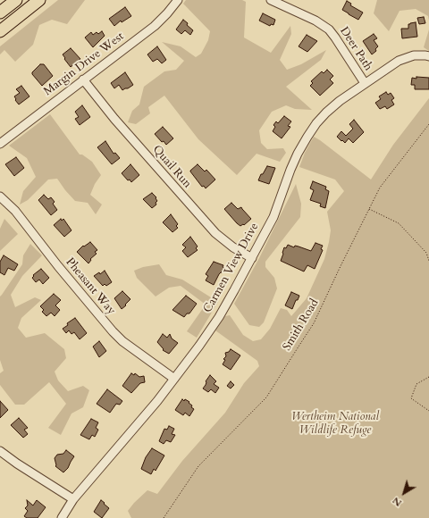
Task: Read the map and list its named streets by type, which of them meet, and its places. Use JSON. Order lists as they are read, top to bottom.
{
  "streets": {
    "street": [
      "Deer Path",
      "Margin Drive West",
      "Quail Run",
      "Carmen View Drive",
      "Pheasant Way"
    ],
    "path": ["Smith Road"]
  },
  "crossings": [
    ["Deer Path", "Carmen View Drive"],
    ["Margin Drive West", "Quail Run"],
    ["Quail Run", "Carmen View Drive"],
    ["Carmen View Drive", "Pheasant Way"]
  ],
  "parks": ["Wertheim National Wildlife Refuge"],
  "north": "bottom left"
}
